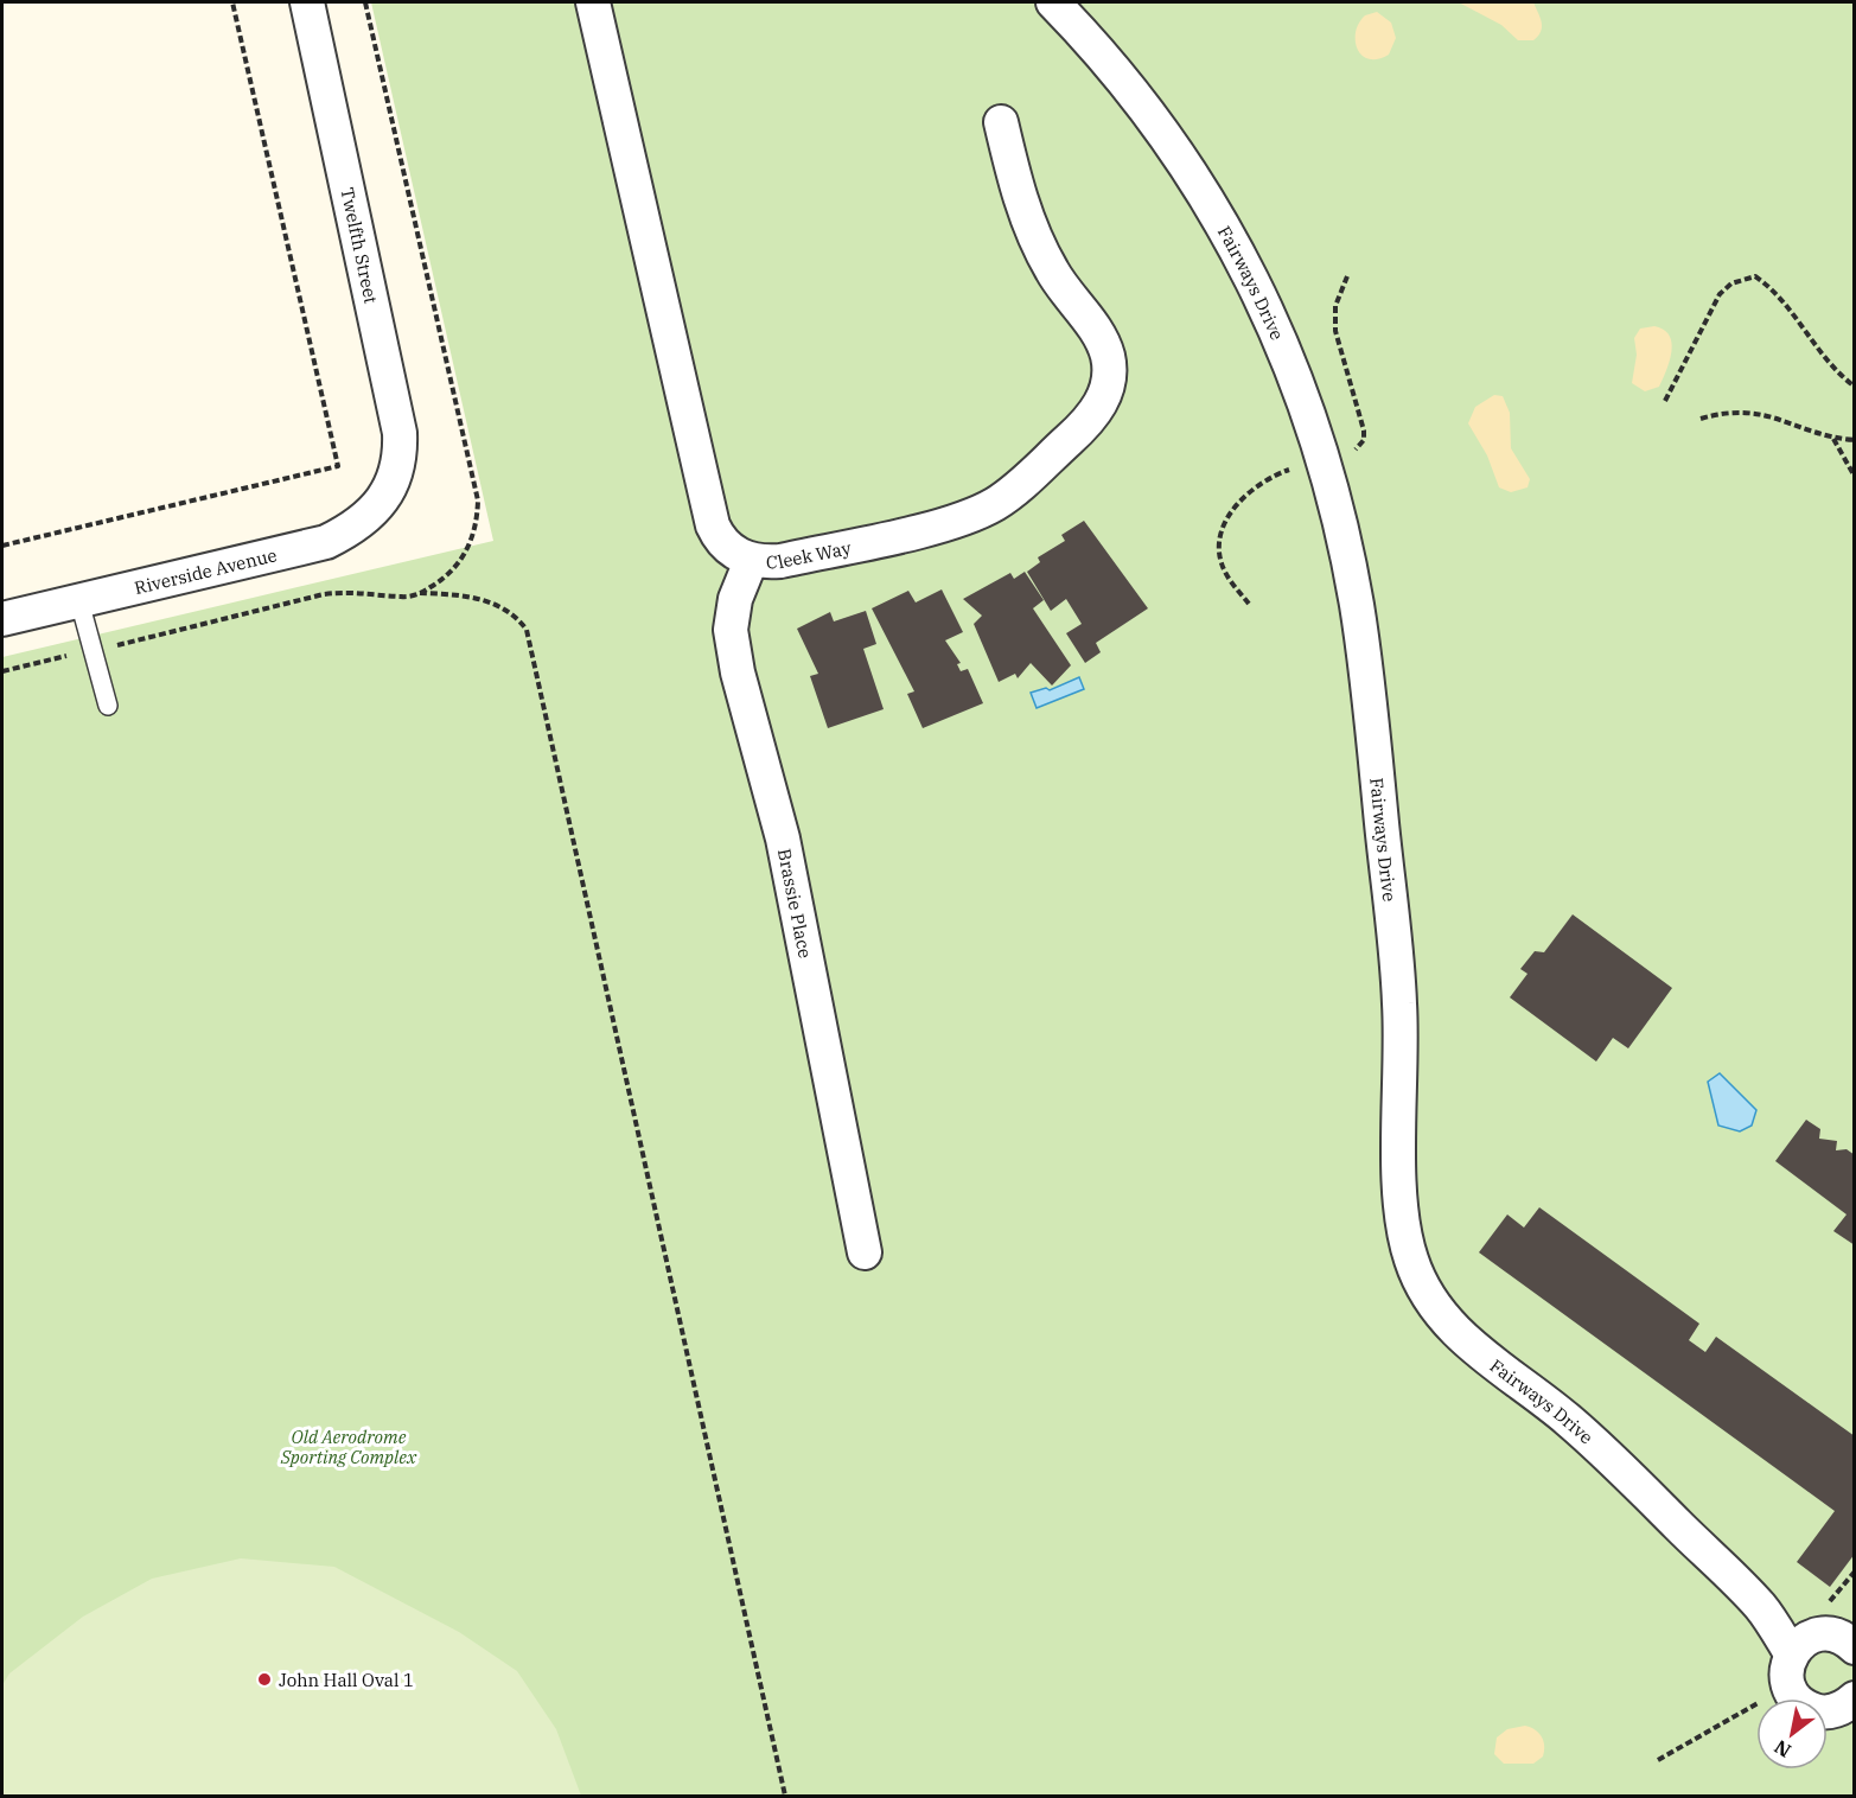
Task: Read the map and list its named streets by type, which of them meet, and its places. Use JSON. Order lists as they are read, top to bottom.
{
  "streets": {
    "street": [
      "Twelfth Street",
      "Fairways Drive",
      "Cleek Way",
      "Riverside Avenue",
      "Brassie Place"
    ]
  },
  "crossings": [
    ["Twelfth Street", "Riverside Avenue"],
    ["Cleek Way", "Brassie Place"]
  ],
  "parks": ["Old Aerodrome Sporting Complex"],
  "places": ["John Hall Oval 1"],
  "north": "bottom left"
}
